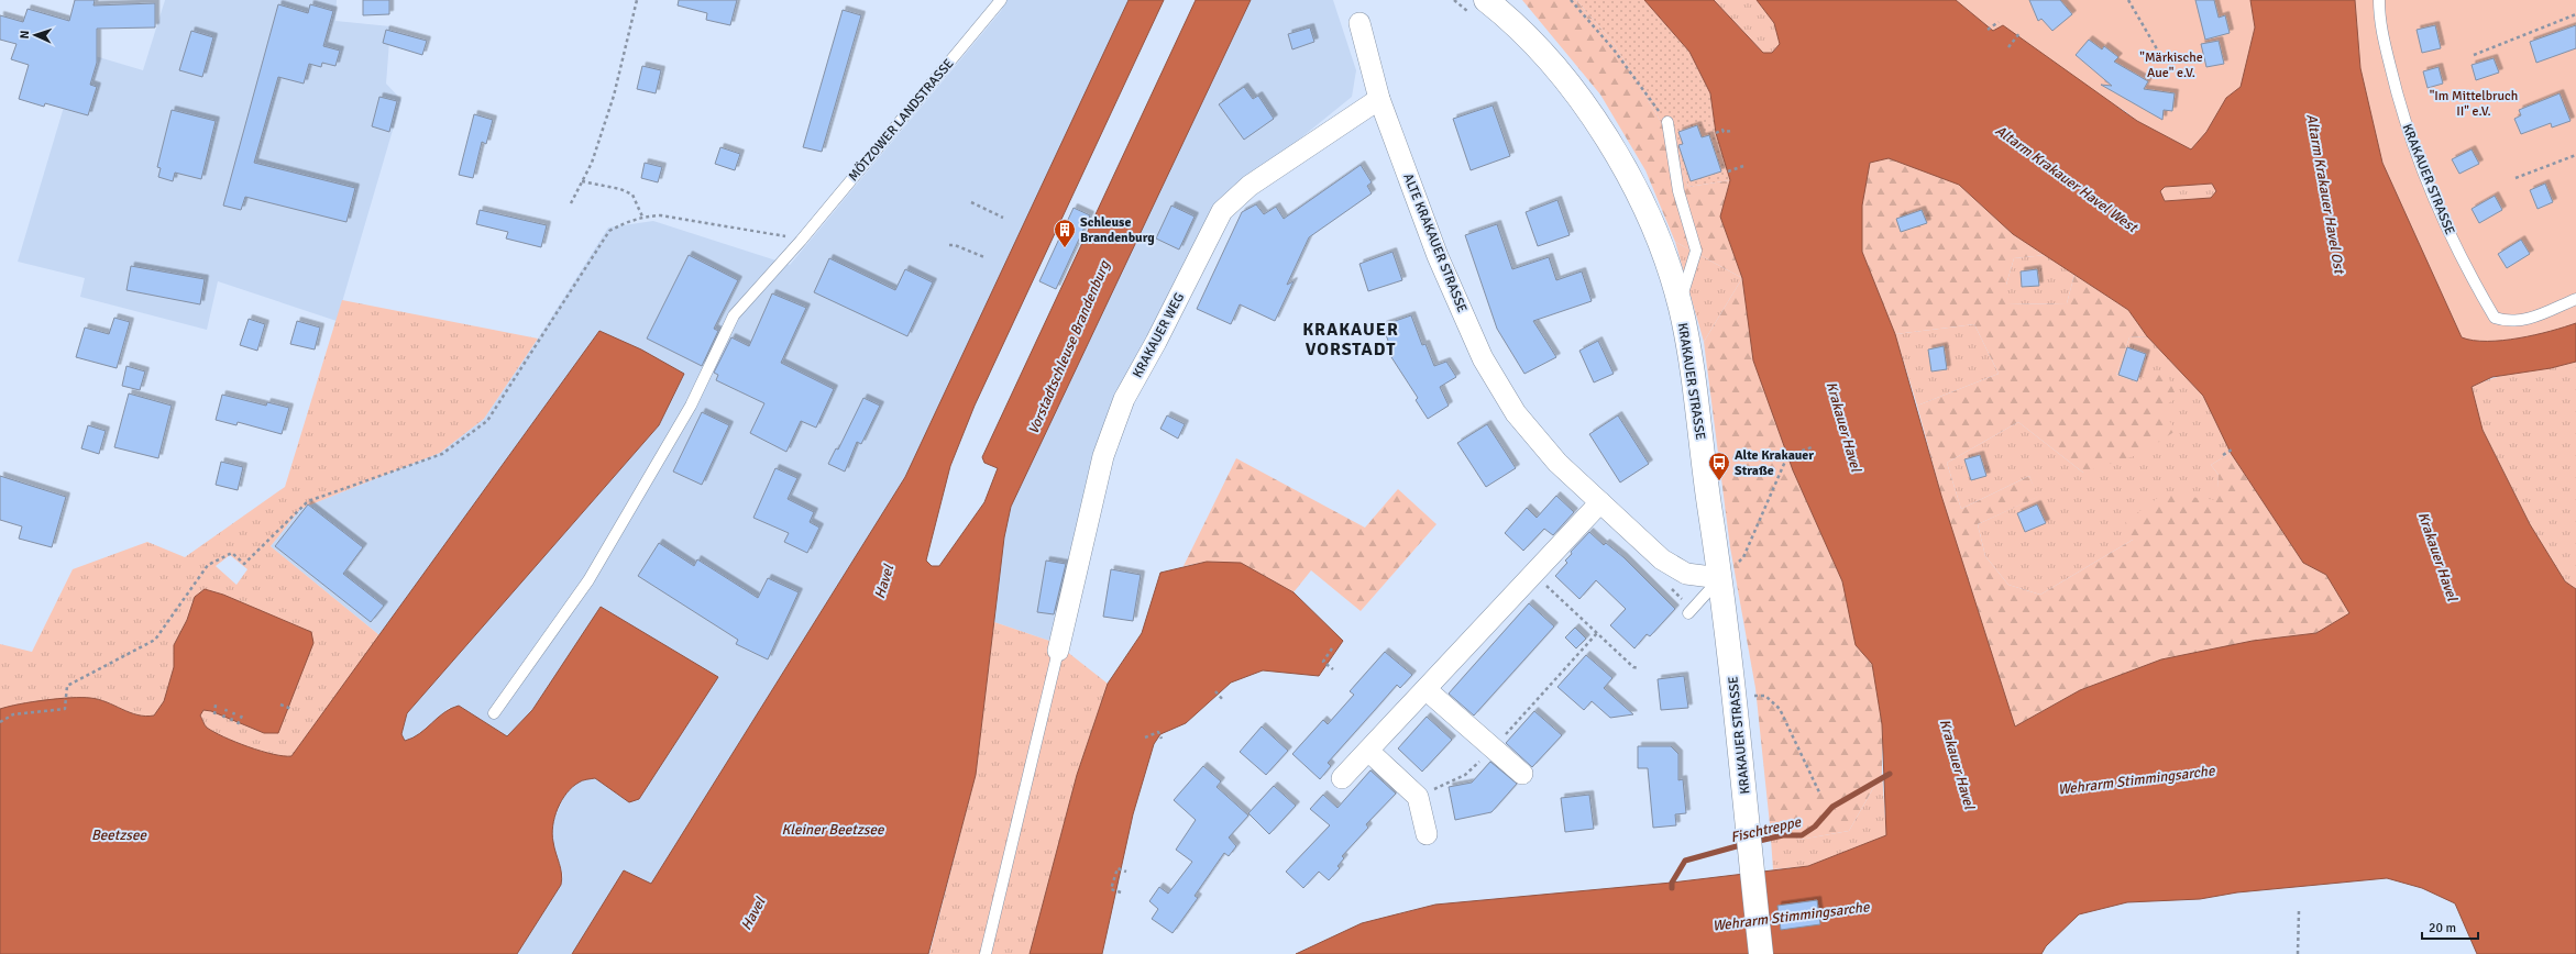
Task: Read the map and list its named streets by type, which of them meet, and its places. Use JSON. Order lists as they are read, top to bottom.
{
  "streets": {
    "main road": ["KRAKAUER STRASSE"],
    "street": ["ALTE KRAKAUER STRASSE", "KRAKAUER WEG"],
    "lane": ["MÖTZOWER LANDSTRASSE"]
  },
  "crossings": [
    ["KRAKAUER STRASSE", "ALTE KRAKAUER STRASSE"],
    ["ALTE KRAKAUER STRASSE", "KRAKAUER WEG"]
  ],
  "districts": ["KRAKAUER VORSTADT"],
  "water": [
    "Altarm Krakauer Havel West",
    "Altarm Krakauer Havel Ost",
    "Vorstadtschleuse Brandenburg",
    "Krakauer Havel",
    "Havel",
    "Wehrarm Stimmingsarche",
    "Kleiner Beetzsee",
    "Fischtreppe",
    "Beetzsee"
  ],
  "parks": ["\"Märkische Aue\" e.V.", "\"Im Mittelbruch II\" e.V."],
  "places": {
    "building": ["Schleuse Brandenburg"],
    "bus stop": ["Alte Krakauer Straße"]
  },
  "scale_bar": "20 m",
  "north": "left"
}
